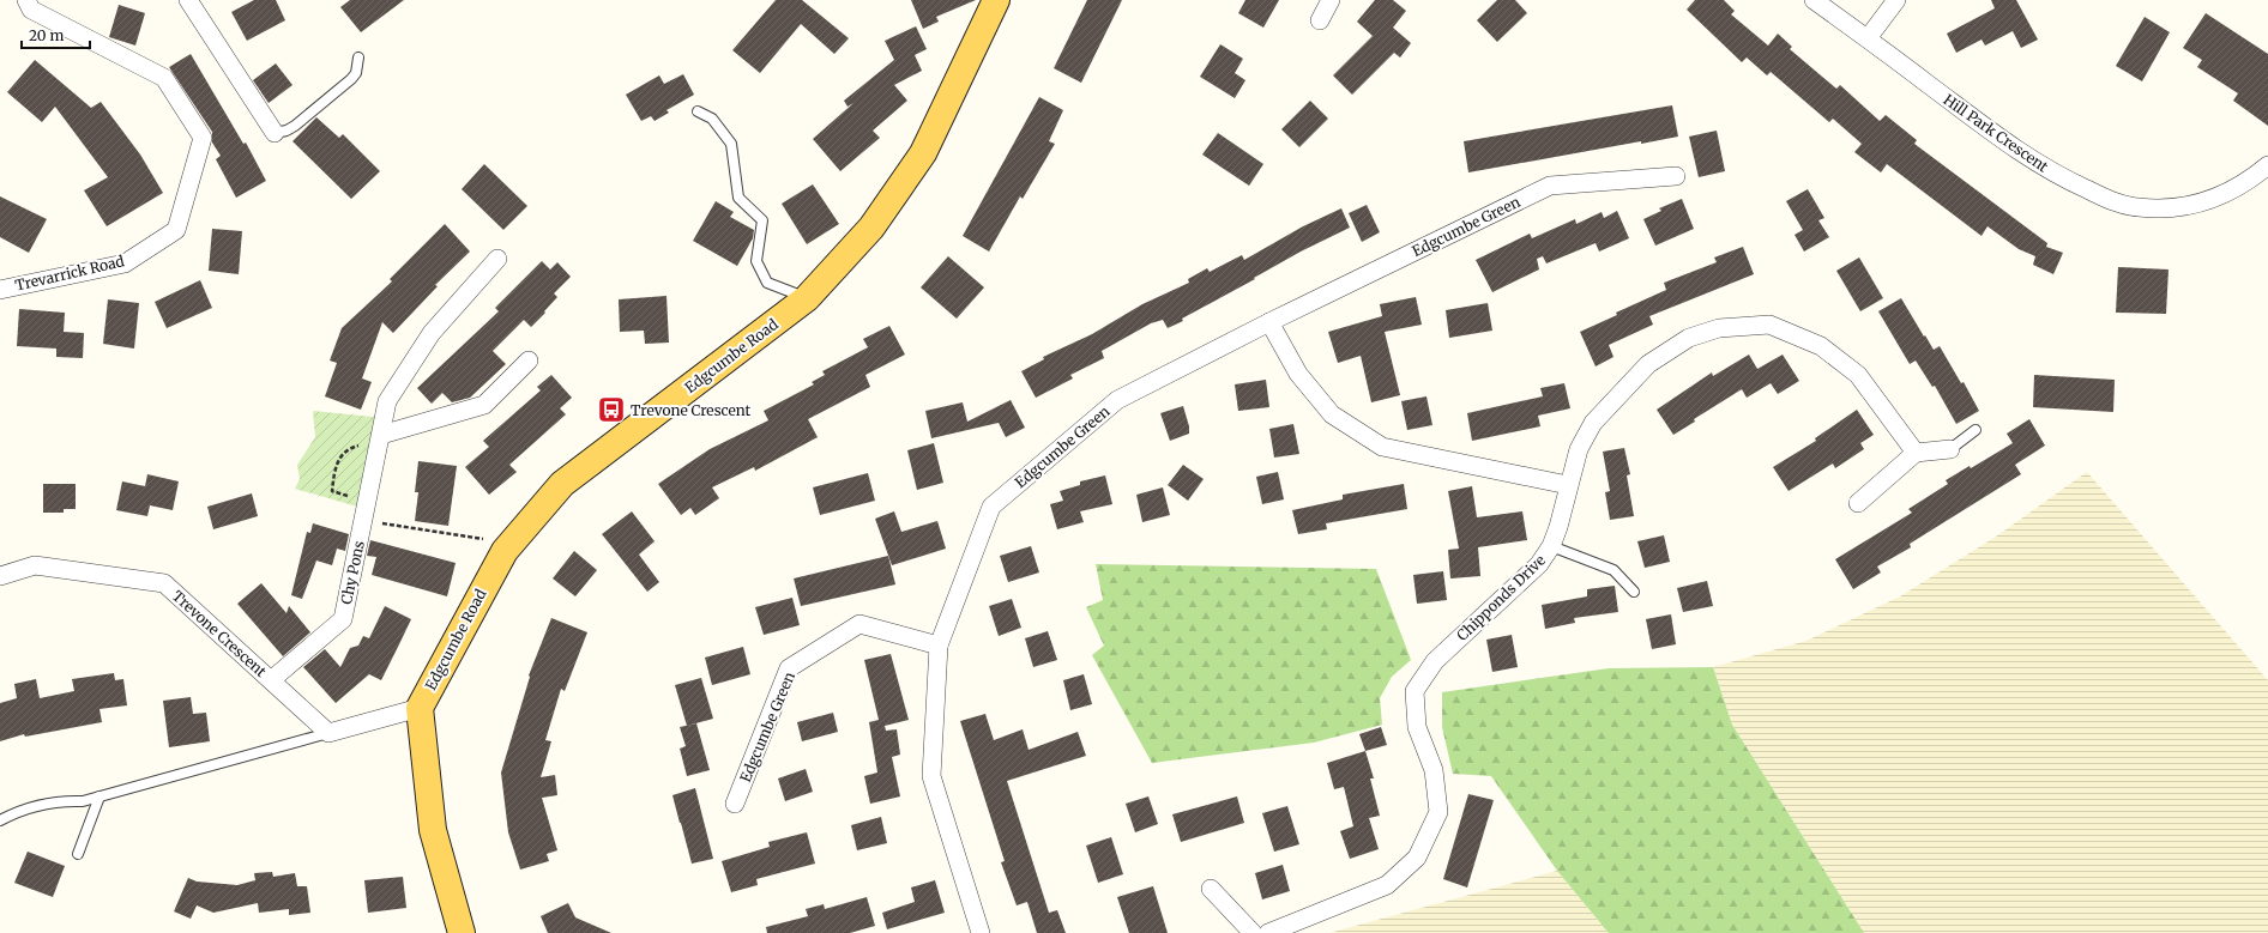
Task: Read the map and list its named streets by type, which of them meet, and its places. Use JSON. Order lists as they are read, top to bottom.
{
  "streets": {
    "main road": ["Edgcumbe Road"],
    "street": [
      "Hill Park Crescent",
      "Edgcumbe Green",
      "Trevarrick Road",
      "Chy Pons",
      "Chipponds Drive",
      "Trevone Crescent"
    ]
  },
  "crossings": [
    ["Chy Pons", "Trevone Crescent"]
  ],
  "places": {
    "bus stop": ["Trevone Crescent"]
  },
  "scale_bar": "20 m"
}
